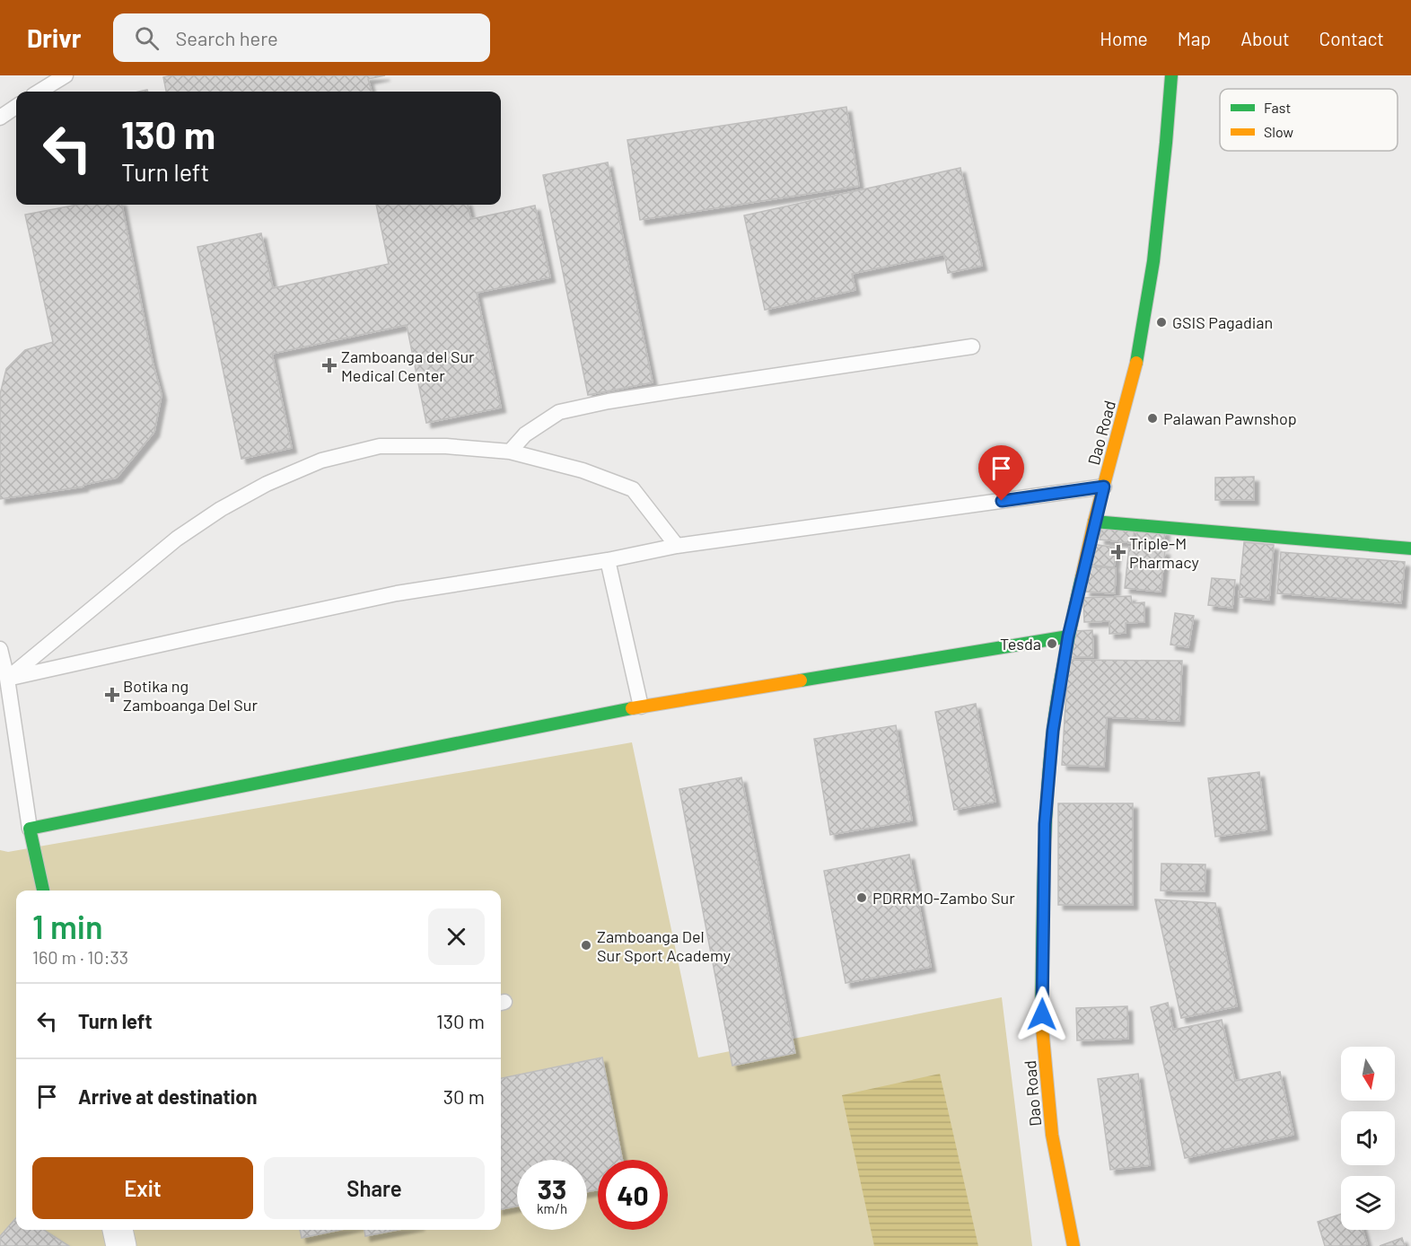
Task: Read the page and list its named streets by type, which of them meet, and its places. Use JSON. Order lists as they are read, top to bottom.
{
  "streets": {
    "street": ["Dao Road"]
  },
  "places": {
    "other": [
      "GSIS Pagadian",
      "Palawan Pawnshop",
      "Tesda",
      "PDRRMO-Zambo Sur",
      "Zamboanga Del Sur Sport Academy"
    ],
    "health": ["Zamboanga del Sur Medical Center", "Triple-M Pharmacy", "Botika ng Zamboanga Del Sur"]
  },
  "legend": ["Fast", "Slow"],
  "north": "bottom",
  "page": {
    "header": "Drivr",
    "search": "Search here",
    "nav": [
      "Home",
      "Map",
      "About",
      "Contact"
    ],
    "turn": ["130 m", "Turn left"],
    "heading": ["1 min", "160 m · 10:33"],
    "list": [
      {
        "name": "Turn left",
        "value": "130 m"
      },
      {
        "name": "Arrive at destination",
        "value": "30 m"
      }
    ],
    "buttons": ["Exit", "Share"],
    "speed": "33 km/h",
    "limit": "40"
  }
}
